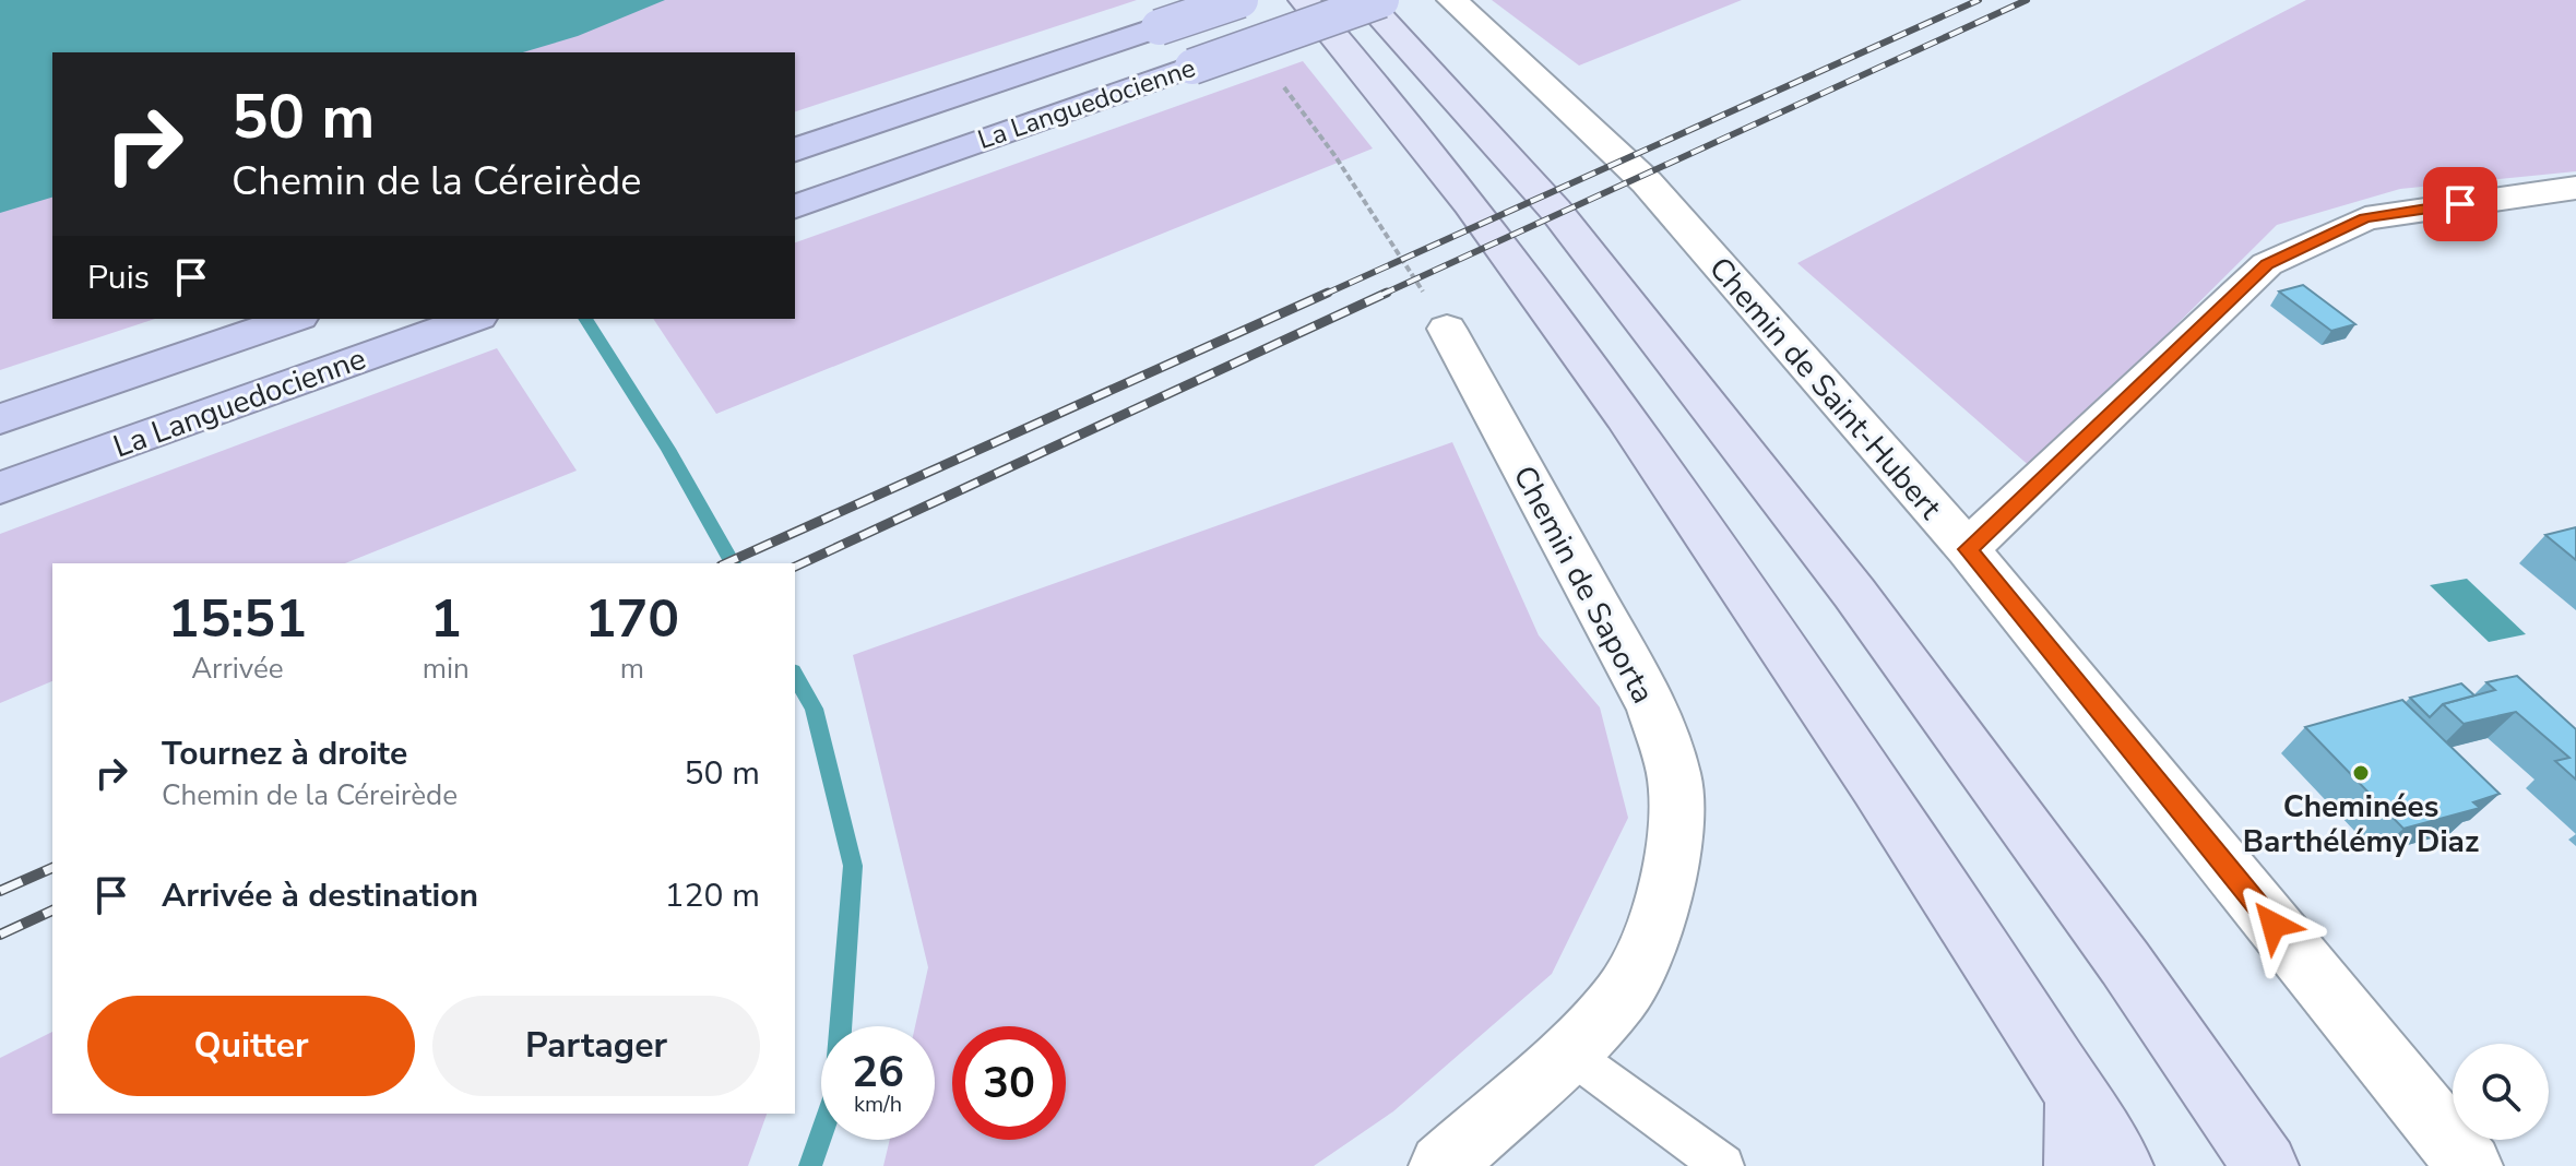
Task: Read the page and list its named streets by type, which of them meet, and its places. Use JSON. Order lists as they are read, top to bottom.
{
  "streets": {
    "highway": ["La Languedocienne"],
    "street": ["Chemin de Saint-Hubert", "Chemin de Saporta"]
  },
  "places": ["Cheminées Barthélémy Diaz"],
  "page": {
    "turn": ["50 m", "Chemin de la Céreirède"],
    "then": "Puis",
    "eta": [
      "15:51",
      "Arrivée",
      "1",
      "min",
      "170",
      "m"
    ],
    "list": [
      {
        "name": "Tournez à droite",
        "note": "Chemin de la Céreirède",
        "value": "50 m"
      },
      {
        "name": "Arrivée à destination",
        "value": "120 m"
      }
    ],
    "buttons": ["Quitter", "Partager"],
    "speed": "26 km/h",
    "limit": "30"
  }
}
